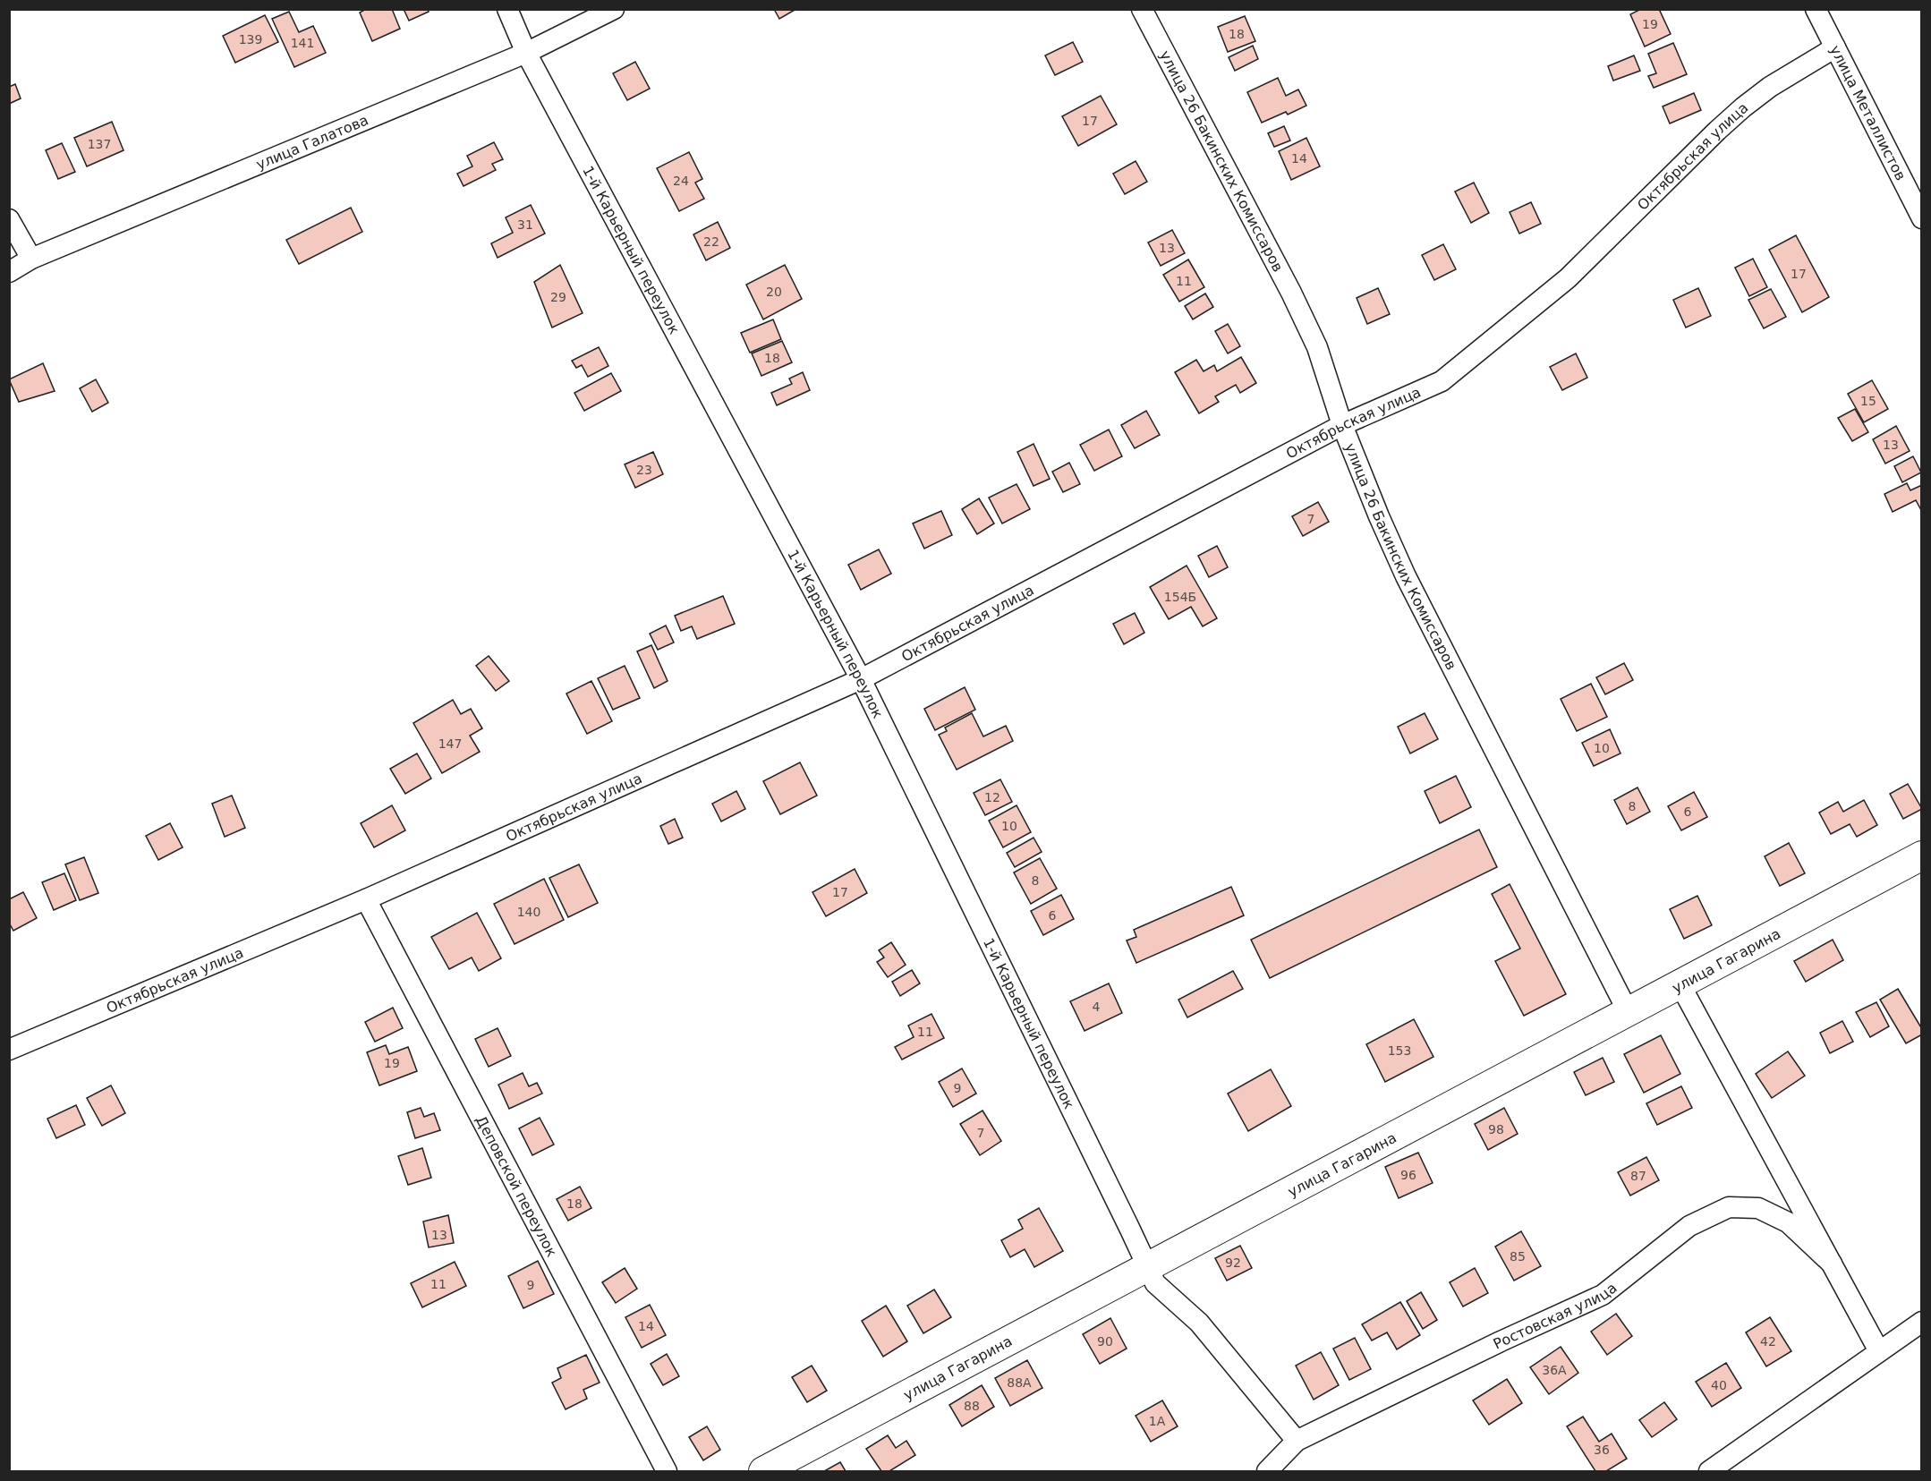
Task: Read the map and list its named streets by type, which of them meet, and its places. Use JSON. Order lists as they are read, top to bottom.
{
  "streets": {
    "main road": ["улица Гагарина"],
    "street": [
      "улица Металлистов",
      "улица Галатова",
      "Октябрьская улица",
      "улица 26 Бакинских Комиссаров",
      "1-й Карьерный переулок",
      "Деповской переулок",
      "Ростовская улица"
    ]
  },
  "crossings": [
    ["улица Металлистов", "Октябрьская улица"],
    ["улица Галатова", "1-й Карьерный переулок"],
    ["Октябрьская улица", "улица 26 Бакинских Комиссаров"],
    ["Октябрьская улица", "1-й Карьерный переулок"],
    ["Октябрьская улица", "Деповской переулок"],
    ["улица 26 Бакинских Комиссаров", "улица Гагарина"],
    ["1-й Карьерный переулок", "улица Гагарина"],
    ["1-й Карьерный переулок", "Ростовская улица"]
  ],
  "house_numbers": [
    "19",
    "18",
    "139",
    "141",
    "17",
    "137",
    "14",
    "24",
    "31",
    "22",
    "13",
    "17",
    "11",
    "20",
    "29",
    "18",
    "15",
    "13",
    "23",
    "7",
    "154Б",
    "147",
    "10",
    "12",
    "8",
    "6",
    "10",
    "8",
    "17",
    "140",
    "6",
    "4",
    "11",
    "153",
    "19",
    "9",
    "98",
    "7",
    "96",
    "87",
    "18",
    "13",
    "85",
    "92",
    "11",
    "9",
    "14",
    "90",
    "42",
    "36А",
    "88А",
    "40",
    "88",
    "1А",
    "36"
  ]
}
